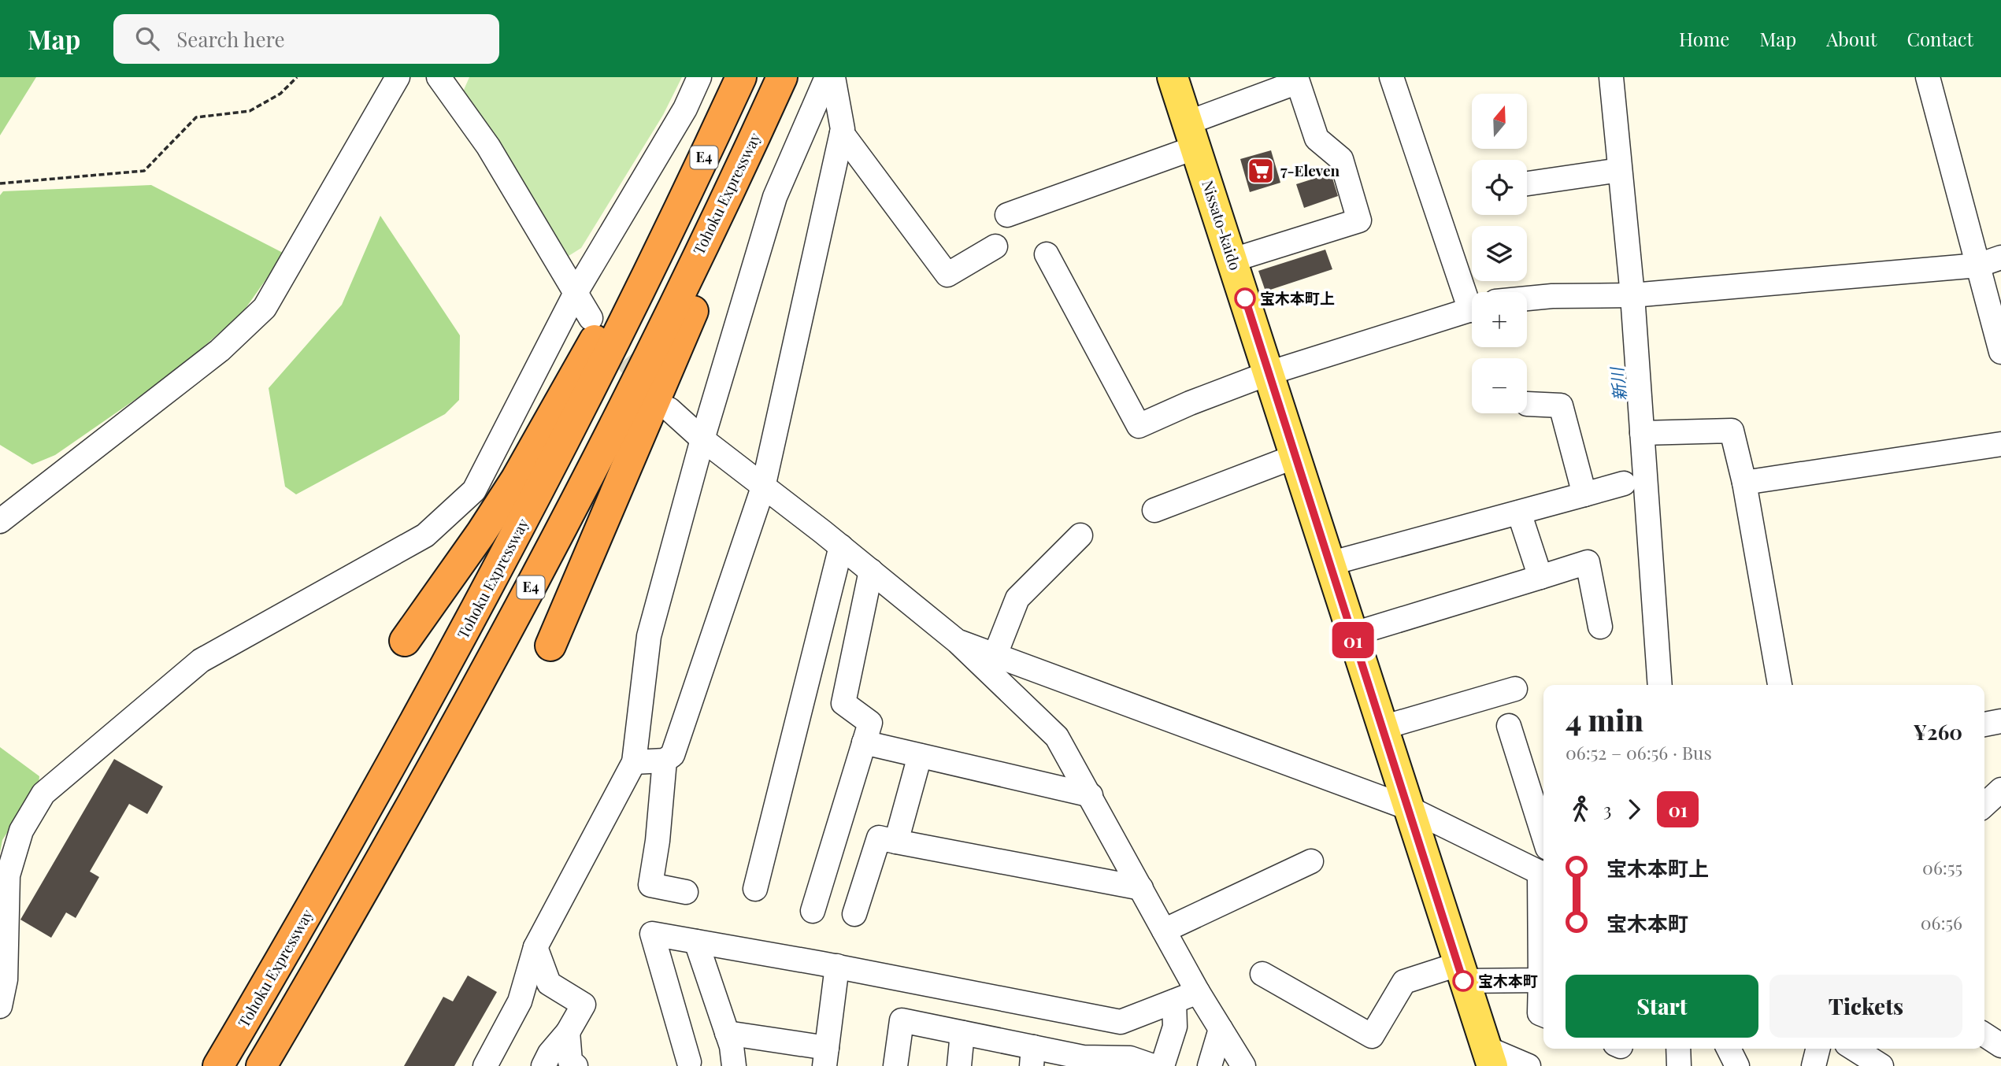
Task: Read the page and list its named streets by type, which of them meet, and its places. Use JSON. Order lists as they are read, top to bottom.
{
  "streets": {
    "highway": ["E4", "Tohoku Expressway"],
    "main road": ["Nissato-kaido"]
  },
  "water": ["新川"],
  "places": {
    "supermarket": ["7-Eleven"],
    "other": ["宝木本町上", "宝木本町"]
  },
  "lines": ["bus line 01"],
  "north": "top",
  "page": {
    "header": "Map",
    "search": "Search here",
    "nav": [
      "Home",
      "Map",
      "About",
      "Contact"
    ],
    "on_map": "01",
    "map_buttons": ["+", "−"],
    "heading": ["4 min", "06:52 – 06:56 · Bus", "¥260"],
    "legs": ["3", "01"],
    "list": [
      {
        "name": "宝木本町上",
        "value": "06:55"
      },
      {
        "name": "宝木本町",
        "value": "06:56"
      }
    ],
    "buttons": ["Start", "Tickets"]
  }
}
